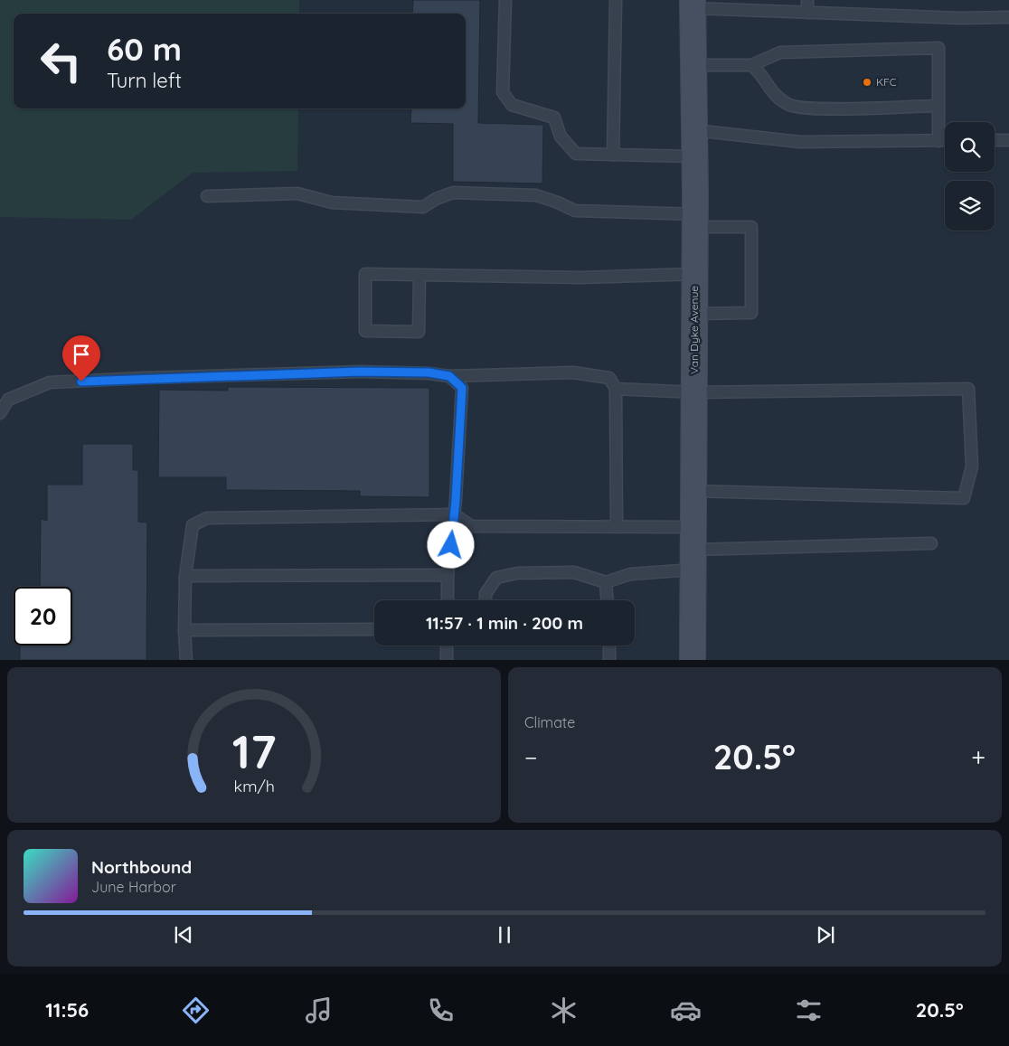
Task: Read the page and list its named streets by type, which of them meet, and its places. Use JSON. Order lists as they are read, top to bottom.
{
  "streets": {
    "main road": ["Van Dyke Avenue"]
  },
  "places": ["KFC"],
  "page": {
    "turn": ["60 m", "Turn left"],
    "limit": "20",
    "trip": "11:57 · 1 min · 200 m",
    "tile": "Climate",
    "heat": ["−", "20.5°", "+"],
    "song": ["Northbound", "June Harbor"],
    "tabs": ["11:56", "20.5°"],
    "gauge": ["17", "km/h"]
  }
}
